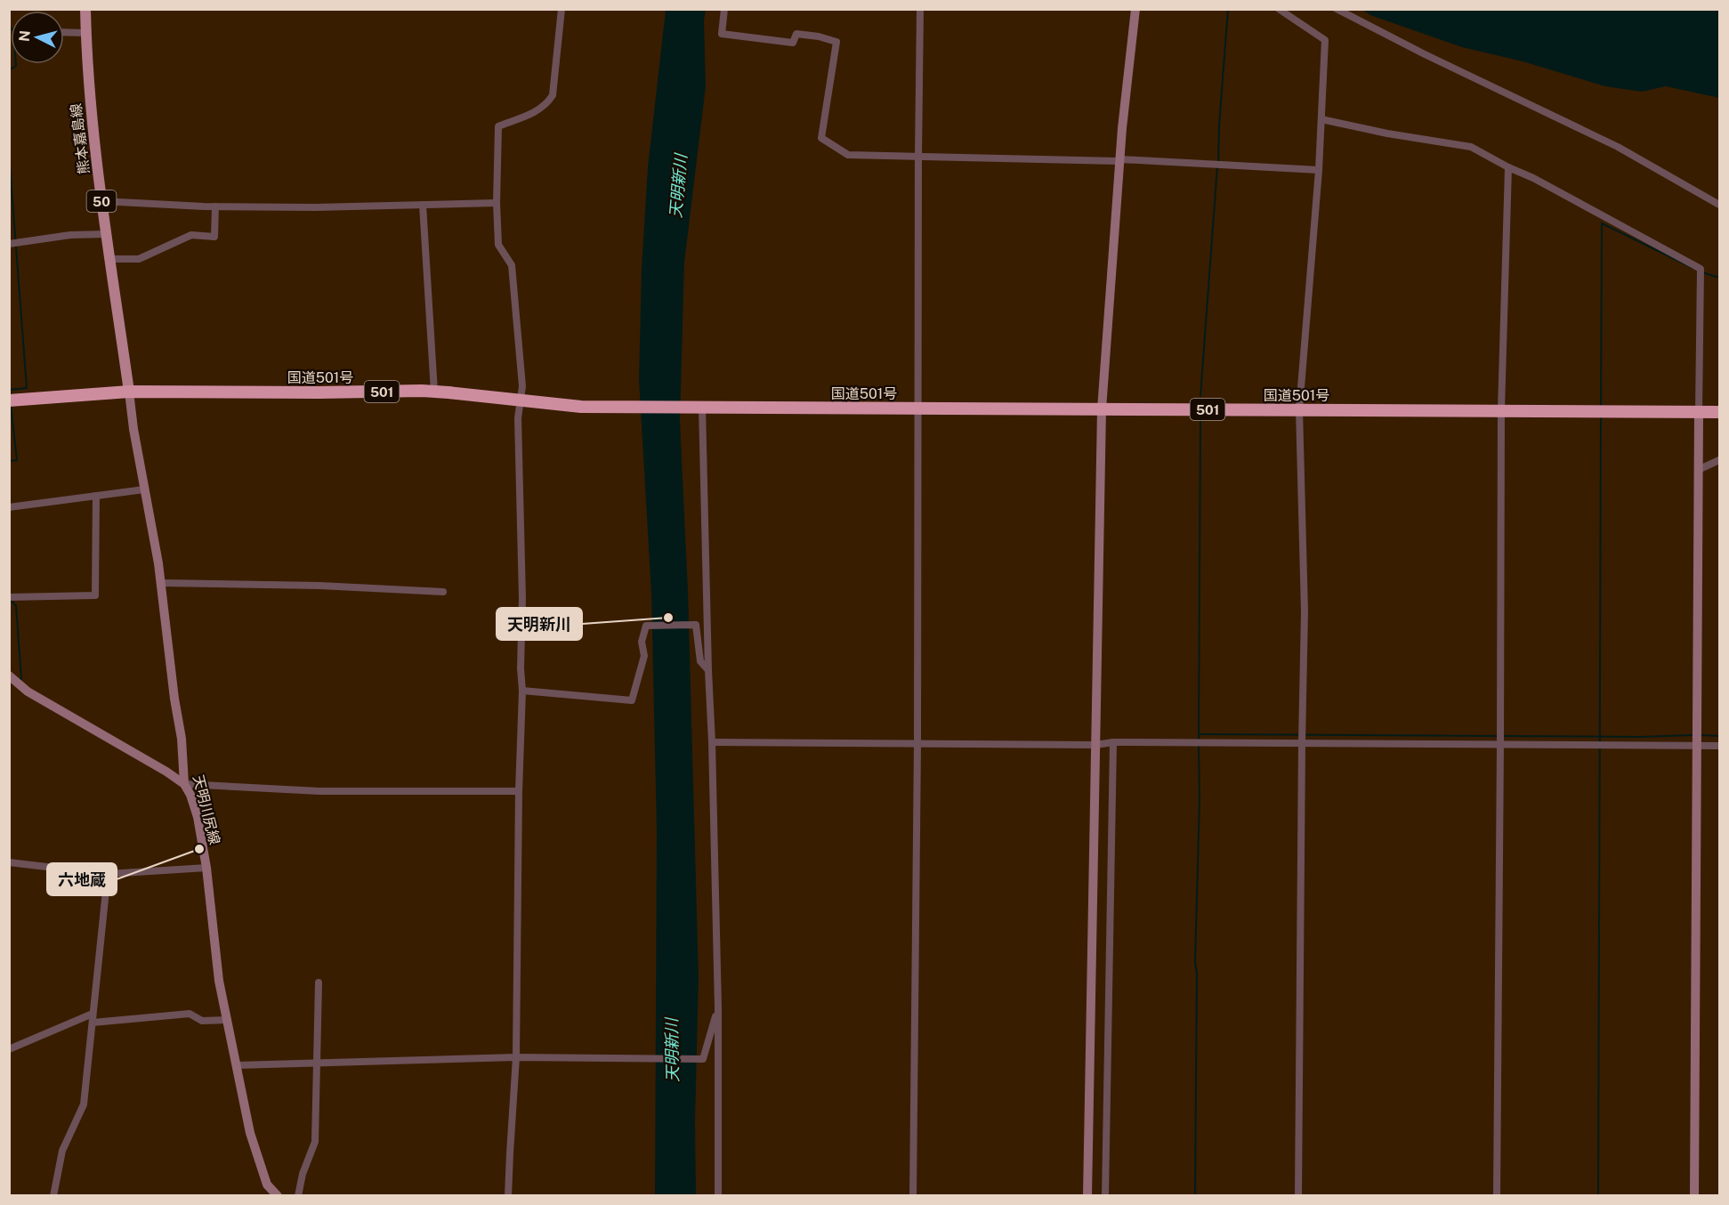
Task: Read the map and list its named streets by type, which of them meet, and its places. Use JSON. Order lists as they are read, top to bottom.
{
  "streets": {
    "highway": ["国道501号", "501"],
    "main road": ["熊本嘉島線", "50"],
    "street": ["天明川尻線"]
  },
  "crossings": [
    ["熊本嘉島線", "国道501号"],
    ["熊本嘉島線", "天明川尻線"],
    ["国道501号", "天明川尻線"]
  ],
  "water": ["天明新川"],
  "places": ["天明新川", "六地蔵"],
  "north": "left"
}
